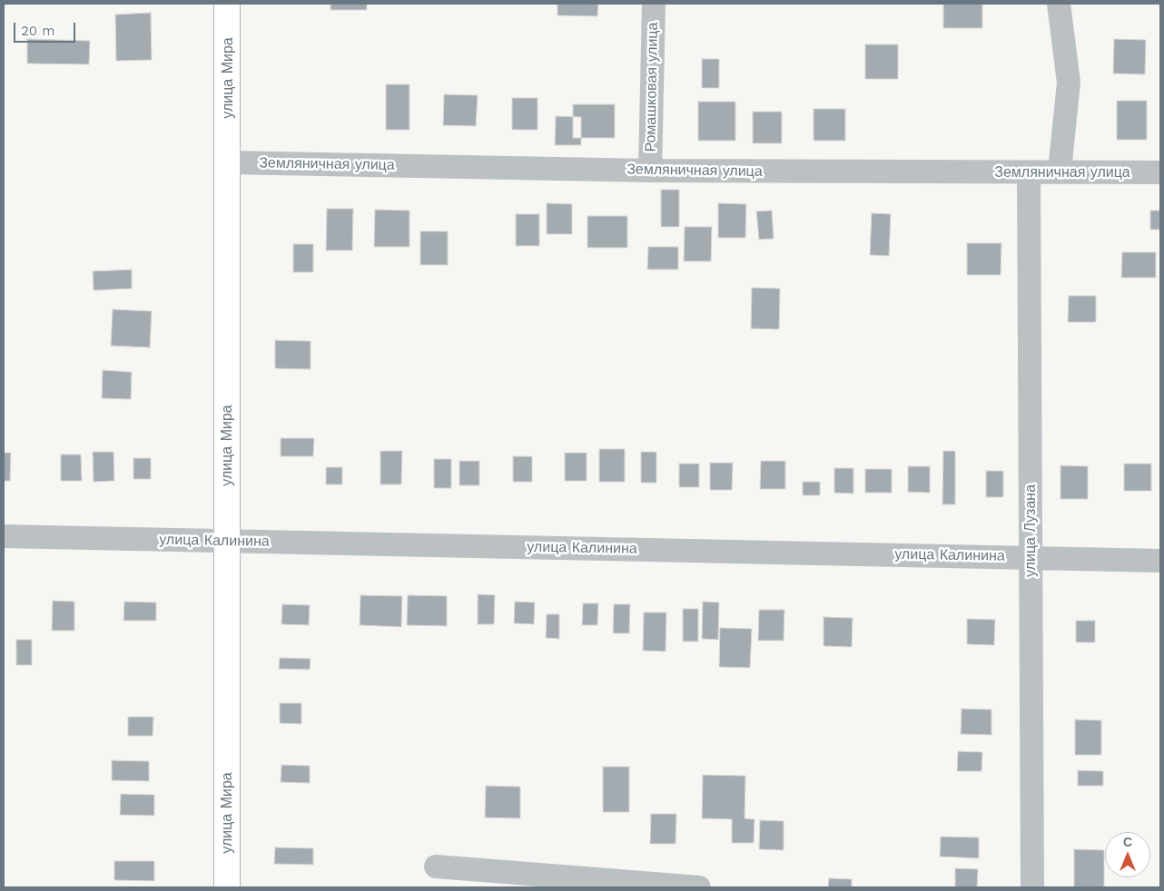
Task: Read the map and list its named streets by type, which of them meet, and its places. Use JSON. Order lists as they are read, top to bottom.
{
  "streets": {
    "main road": ["улица Мира"],
    "street": [
      "Ромашковая улица",
      "Земляничная улица",
      "улица Лузана",
      "улица Калинина"
    ]
  },
  "crossings": [
    ["улица Мира", "Земляничная улица"],
    ["улица Мира", "улица Калинина"],
    ["Ромашковая улица", "Земляничная улица"],
    ["Земляничная улица", "улица Лузана"],
    ["улица Лузана", "улица Калинина"]
  ],
  "scale_bar": "20 m",
  "north": "top"
}
